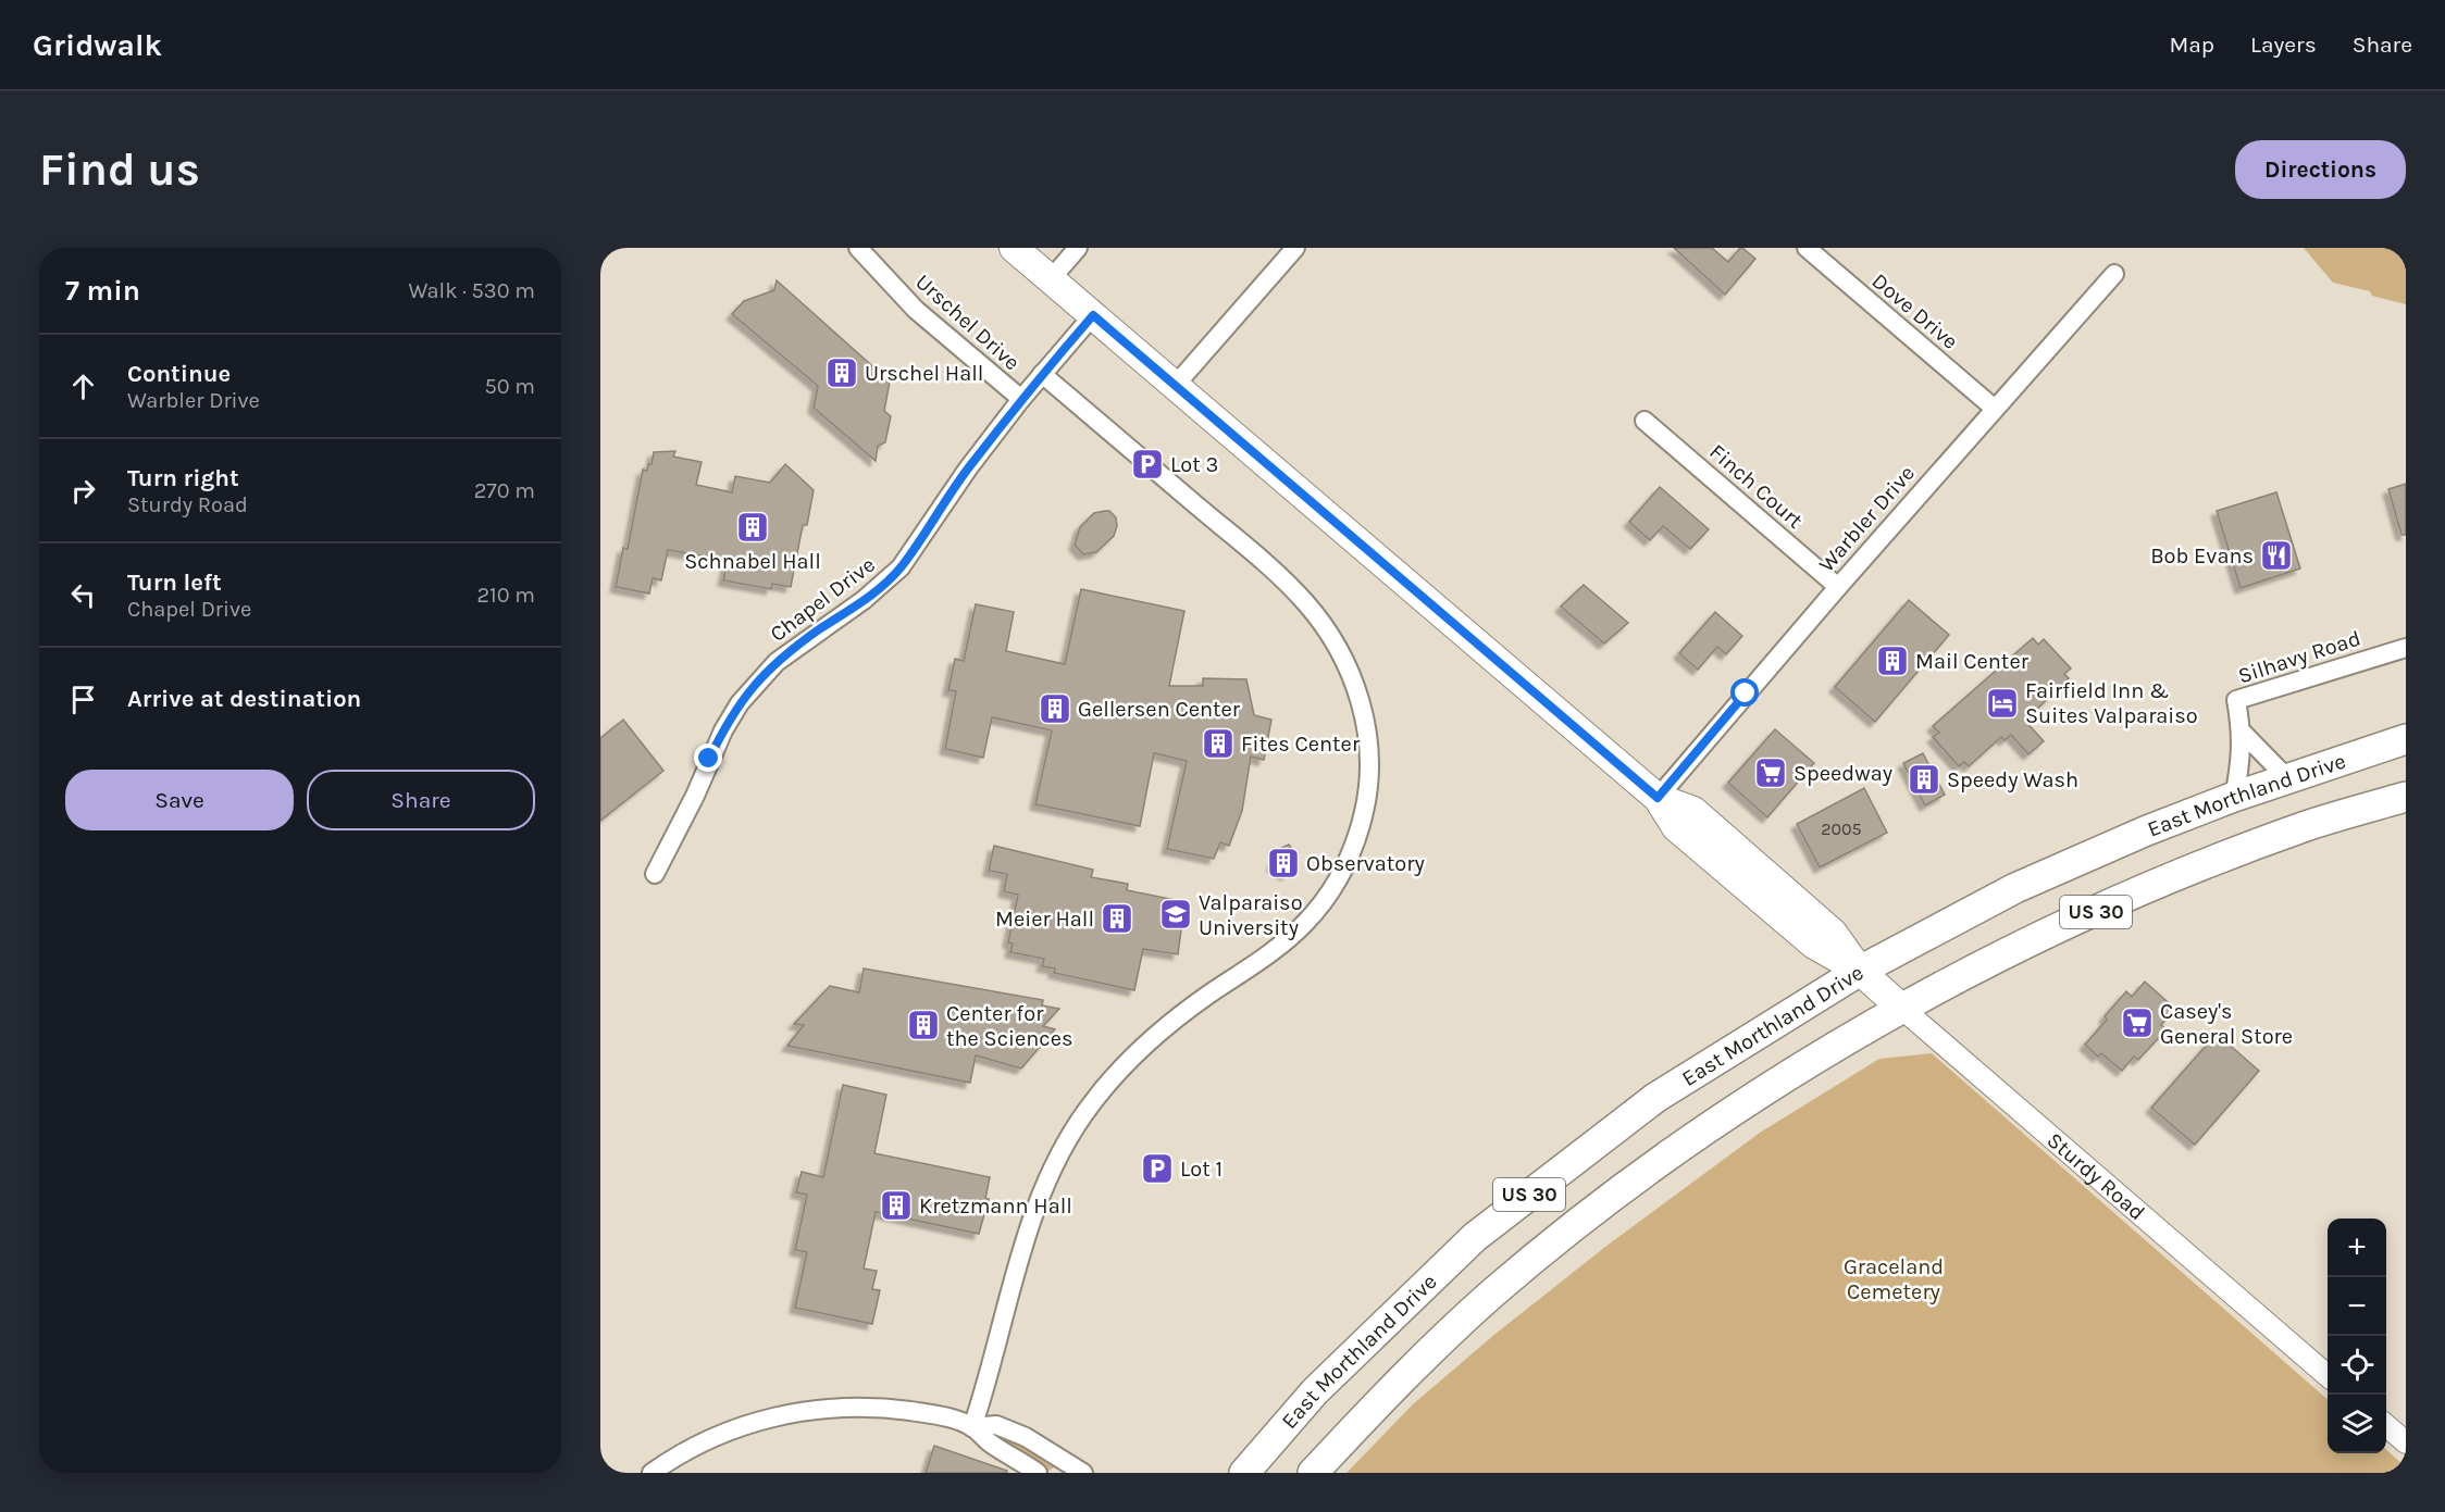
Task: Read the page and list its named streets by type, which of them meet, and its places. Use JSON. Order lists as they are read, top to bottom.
{
  "streets": {
    "highway": ["East Morthland Drive", "US 30"],
    "main road": ["Sturdy Road"],
    "street": [
      "Dove Drive",
      "Urschel Drive",
      "Finch Court",
      "Warbler Drive",
      "Chapel Drive",
      "Silhavy Road"
    ]
  },
  "crossings": [
    ["Dove Drive", "Warbler Drive"],
    ["Urschel Drive", "Chapel Drive"],
    ["Finch Court", "Warbler Drive"],
    ["Warbler Drive", "Sturdy Road"],
    ["Chapel Drive", "Sturdy Road"],
    ["Silhavy Road", "East Morthland Drive"],
    ["East Morthland Drive", "Sturdy Road"],
    ["US 30", "Sturdy Road"]
  ],
  "parks": ["Graceland Cemetery"],
  "places": {
    "building": [
      "Urschel Hall",
      "Schnabel Hall",
      "Mail Center",
      "Gellersen Center",
      "Fites Center",
      "Speedy Wash",
      "Observatory",
      "Meier Hall",
      "Center for the Sciences",
      "Kretzmann Hall"
    ],
    "parking": ["Lot 3", "Lot 1"],
    "restaurant": ["Bob Evans"],
    "hotel": ["Fairfield Inn & Suites Valparaiso"],
    "supermarket": ["Speedway", "Casey's General Store"],
    "school or university": ["Valparaiso University"]
  },
  "house_numbers": ["2005"],
  "page": {
    "header": "Gridwalk",
    "nav": ["Map", "Layers", "Share"],
    "buttons": [
      "Directions",
      ["Save", "Share"]
    ],
    "title": "Find us",
    "heading": ["7 min", "Walk · 530 m"],
    "list": [
      ["Continue", "Warbler Drive", "50 m"],
      ["Turn right", "Sturdy Road", "270 m"],
      ["Turn left", "Chapel Drive", "210 m"],
      "Arrive at destination"
    ],
    "map_buttons": ["+", "−"]
  }
}
